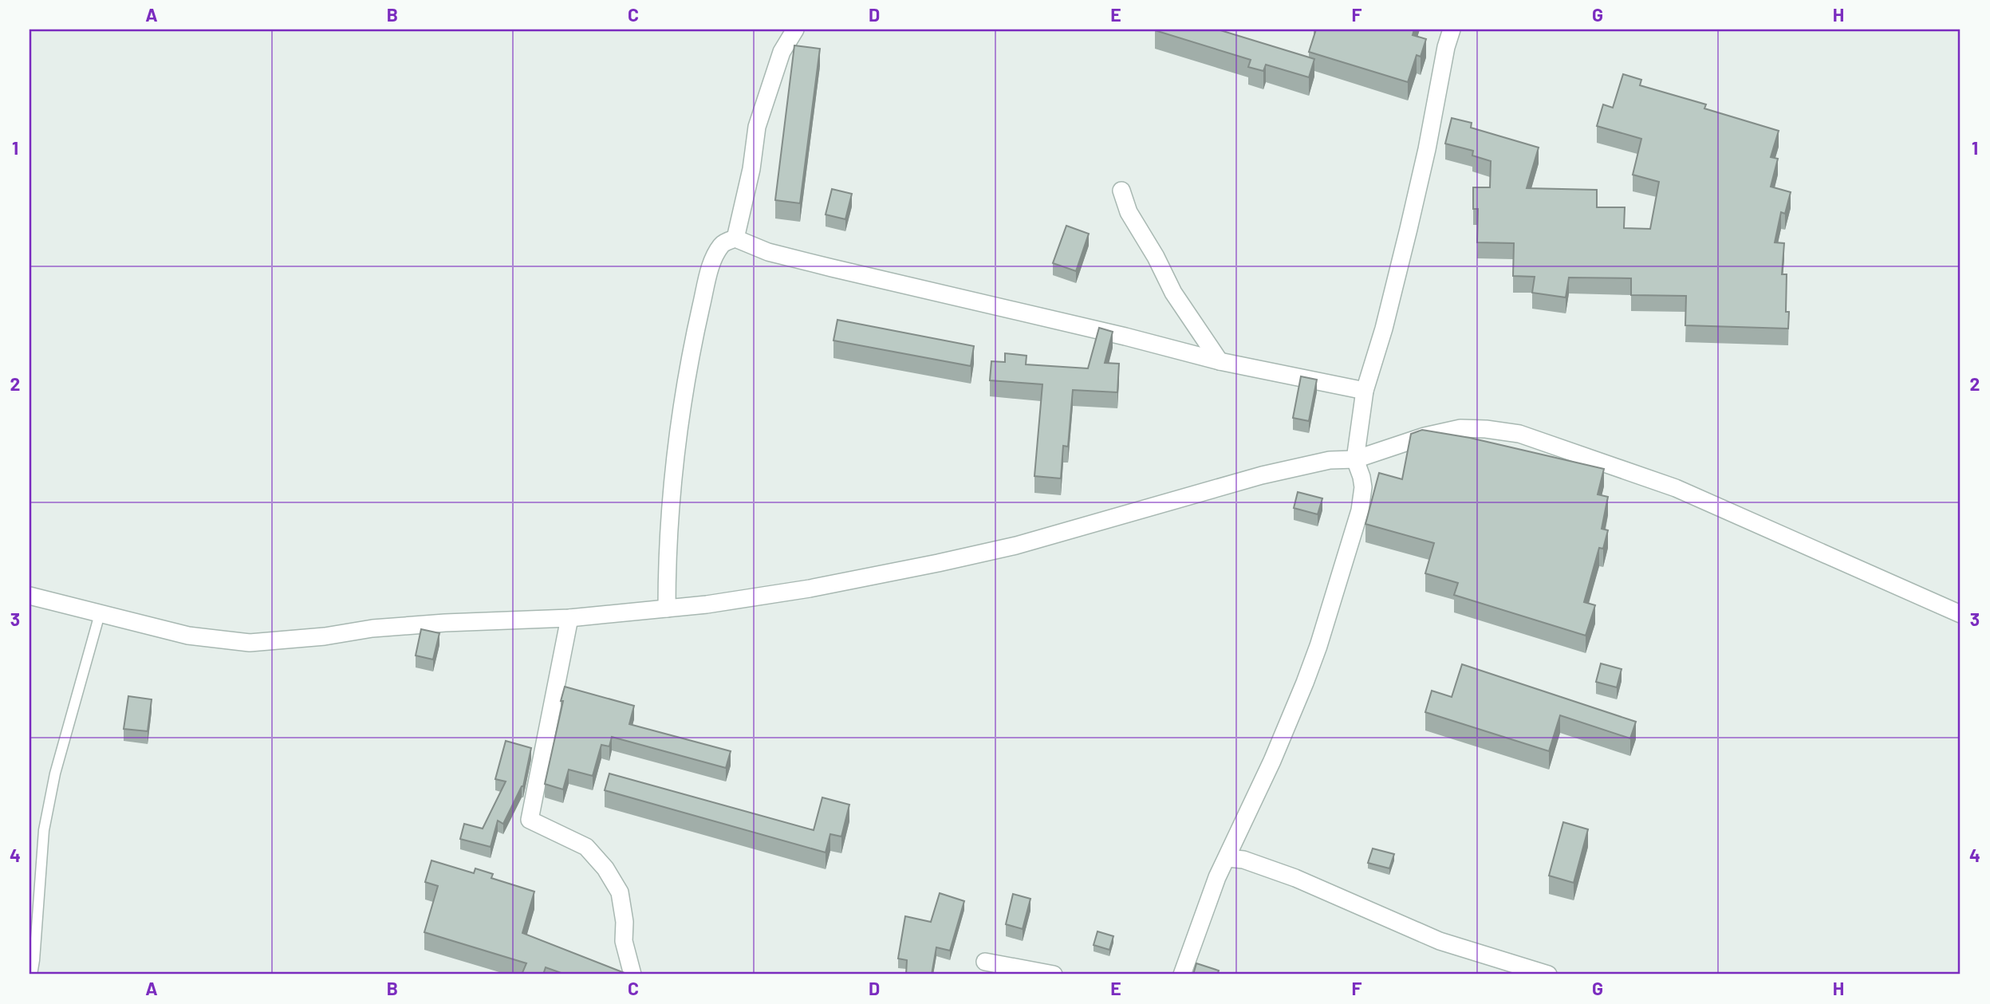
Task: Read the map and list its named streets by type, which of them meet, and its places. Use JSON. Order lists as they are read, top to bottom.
{
  "grid": {
    "columns": [
      "A",
      "B",
      "C",
      "D",
      "E",
      "F",
      "G",
      "H"
    ],
    "rows": [
      "1",
      "2",
      "3",
      "4"
    ]
  }
}
